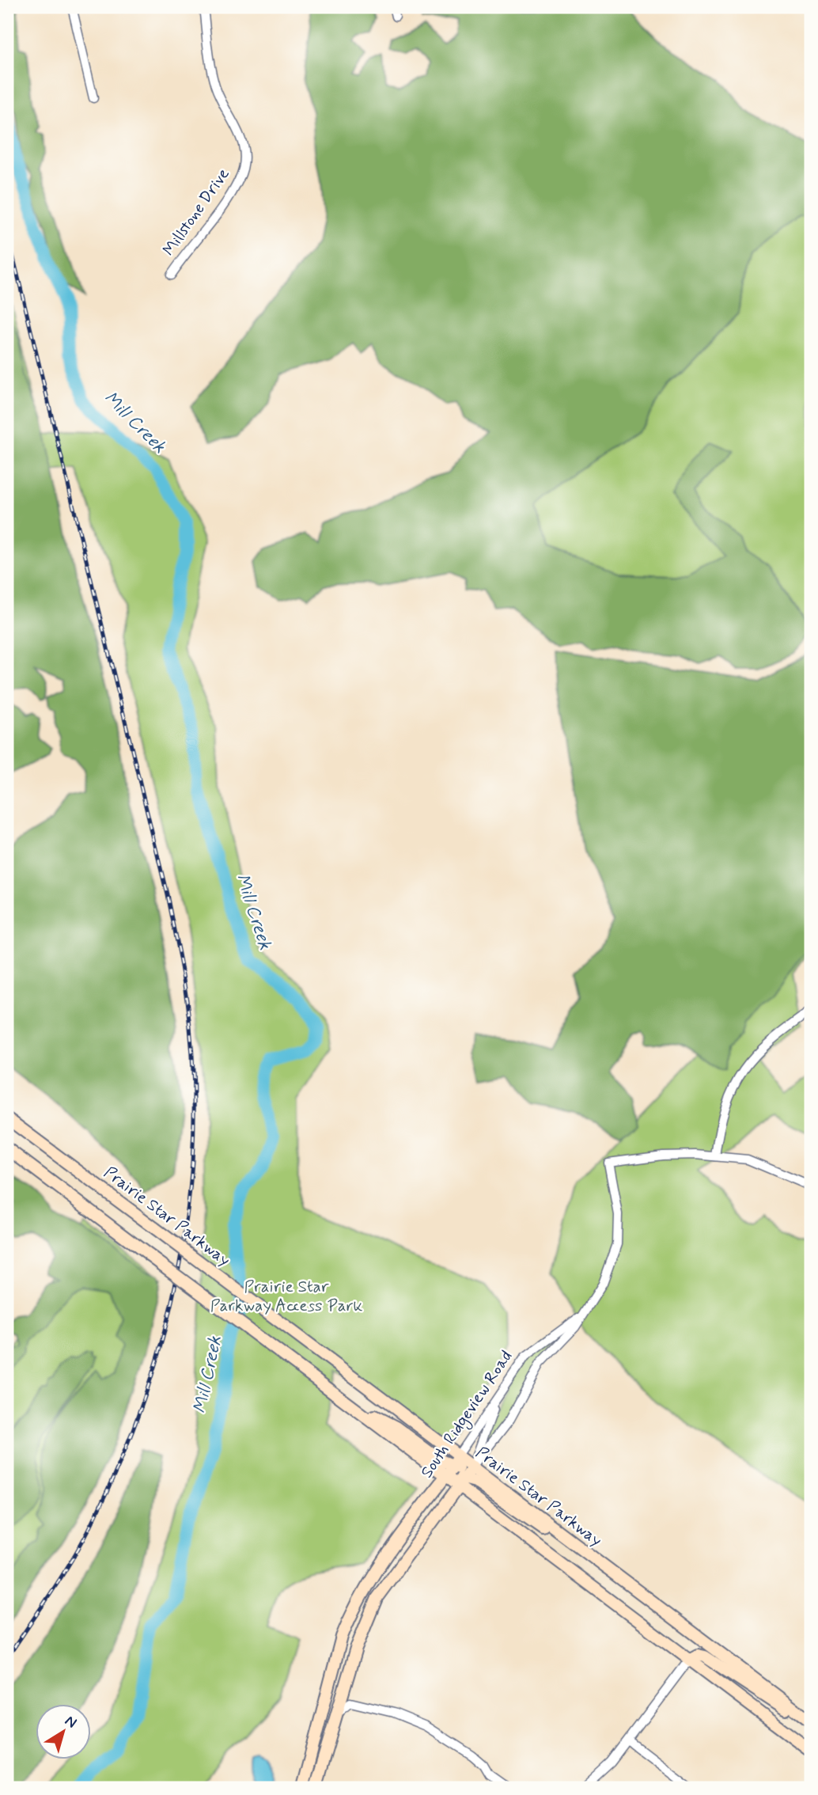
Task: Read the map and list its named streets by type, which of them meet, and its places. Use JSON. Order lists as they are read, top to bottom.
{
  "streets": {
    "main road": ["Prairie Star Parkway", "South Ridgeview Road"],
    "street": ["Millstone Drive"]
  },
  "crossings": [
    ["Prairie Star Parkway", "South Ridgeview Road"]
  ],
  "water": ["Mill Creek"],
  "parks": ["Prairie Star Parkway Access Park"],
  "north": "top right"
}
